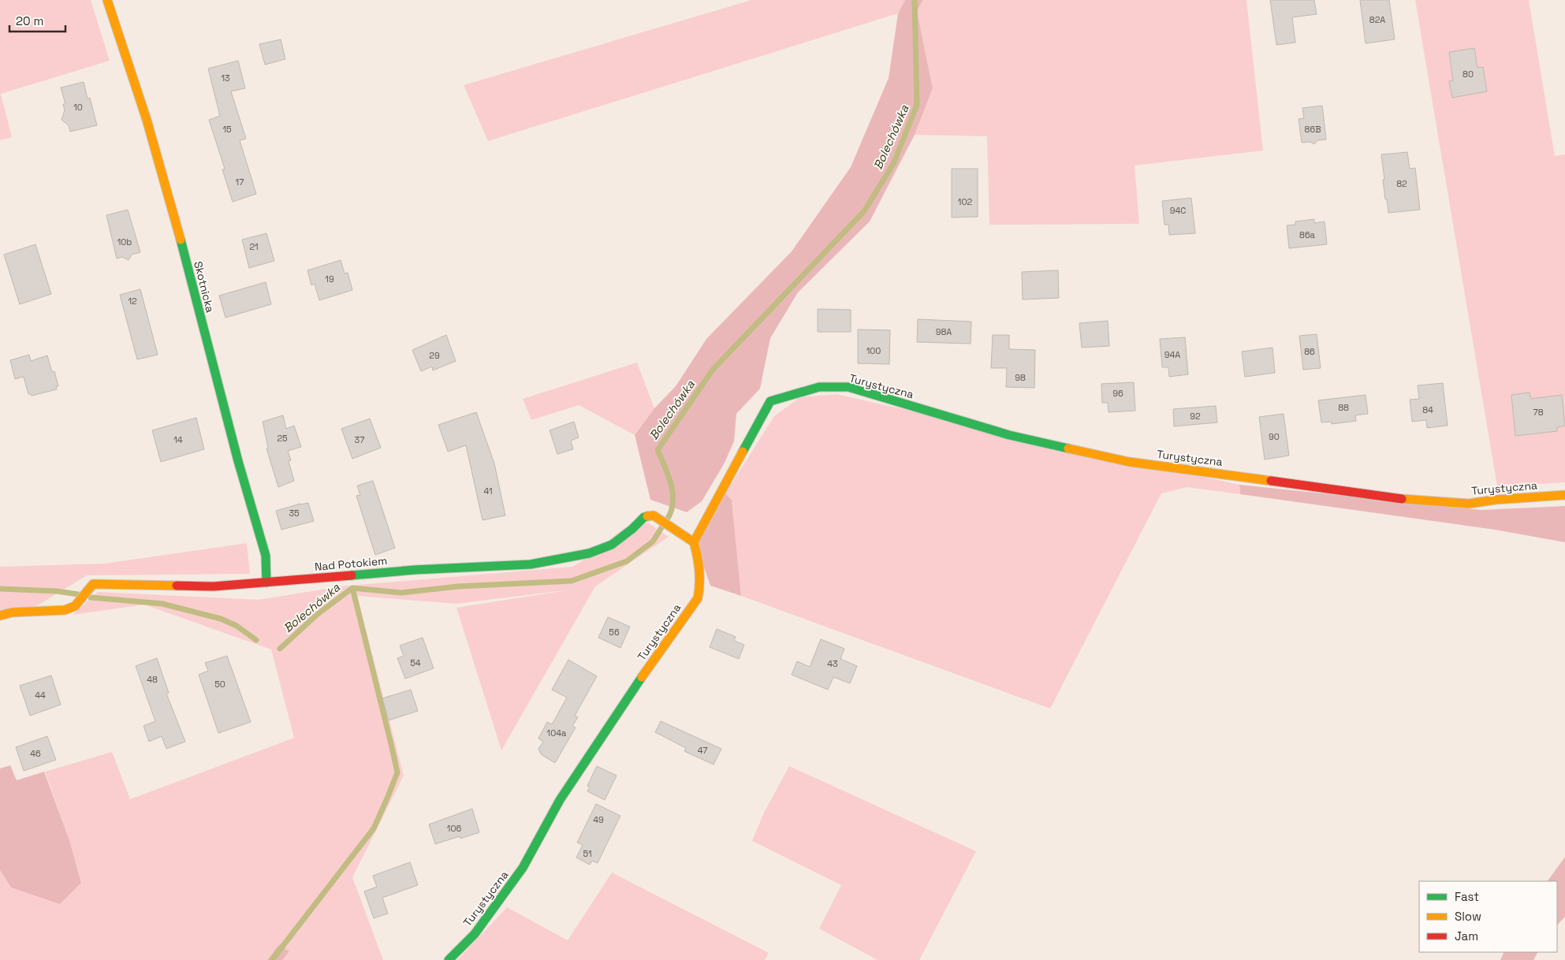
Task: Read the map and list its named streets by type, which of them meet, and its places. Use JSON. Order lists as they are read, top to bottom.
{
  "streets": {
    "street": ["Skotnicka", "Turystyczna", "Nad Potokiem"]
  },
  "crossings": [
    ["Skotnicka", "Nad Potokiem"],
    ["Turystyczna", "Nad Potokiem"]
  ],
  "water": ["Bolechówka"],
  "house_numbers": [
    "82A",
    "80",
    "13",
    "10",
    "15",
    "86B",
    "17",
    "82",
    "102",
    "94C",
    "86a",
    "10b",
    "21",
    "19",
    "12",
    "98A",
    "100",
    "86",
    "94A",
    "29",
    "98",
    "96",
    "88",
    "84",
    "78",
    "92",
    "90",
    "25",
    "14",
    "37",
    "41",
    "35",
    "56",
    "54",
    "43",
    "48",
    "50",
    "44",
    "104a",
    "47",
    "46",
    "49",
    "106",
    "51"
  ],
  "legend": ["Fast", "Slow", "Jam"],
  "scale_bar": "20 m"
}
